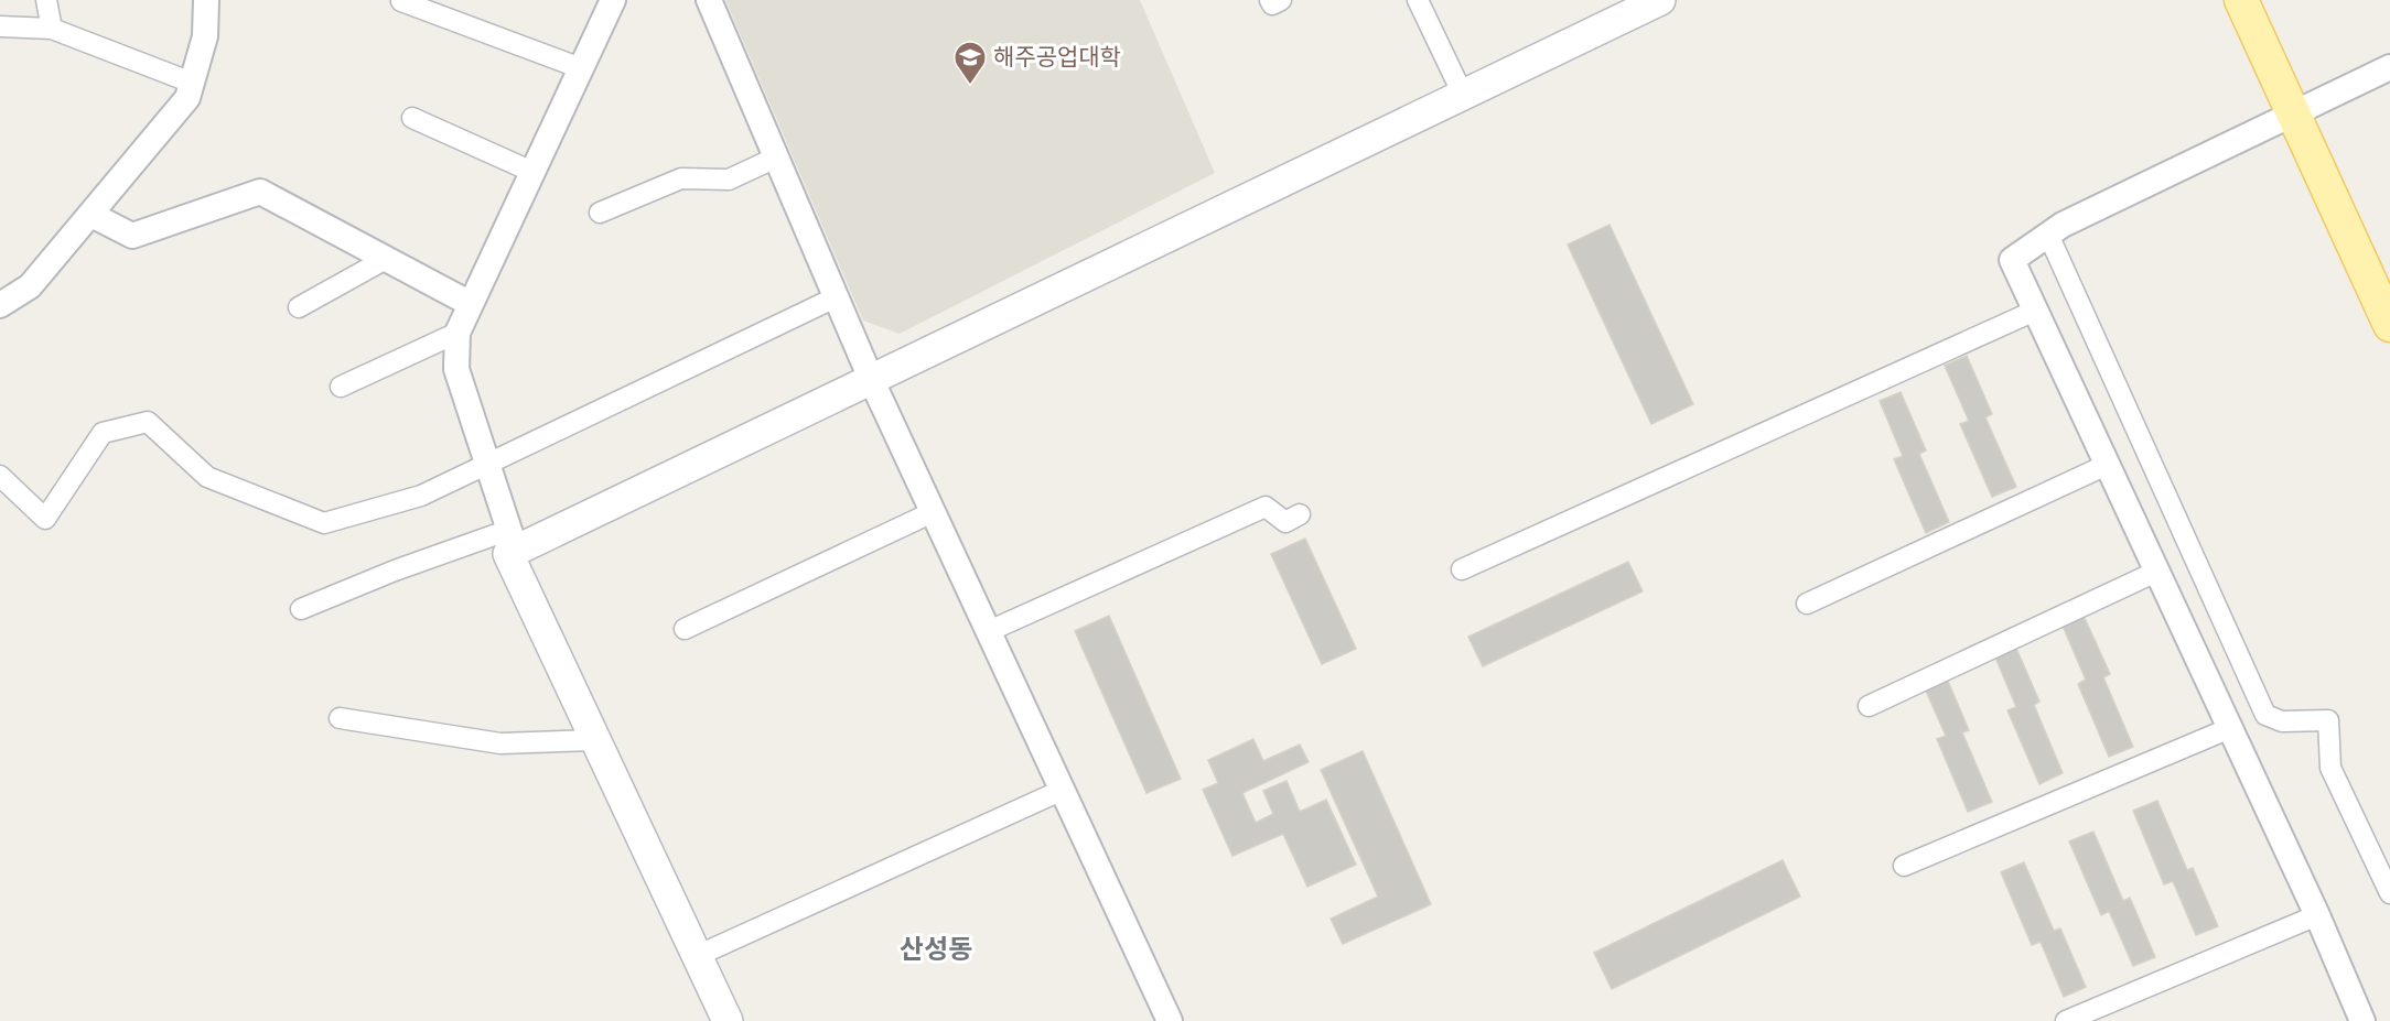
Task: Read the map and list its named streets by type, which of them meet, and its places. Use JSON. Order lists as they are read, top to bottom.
{
  "districts": ["산성동"],
  "places": {
    "school or university": ["해주공업대학"]
  }
}
